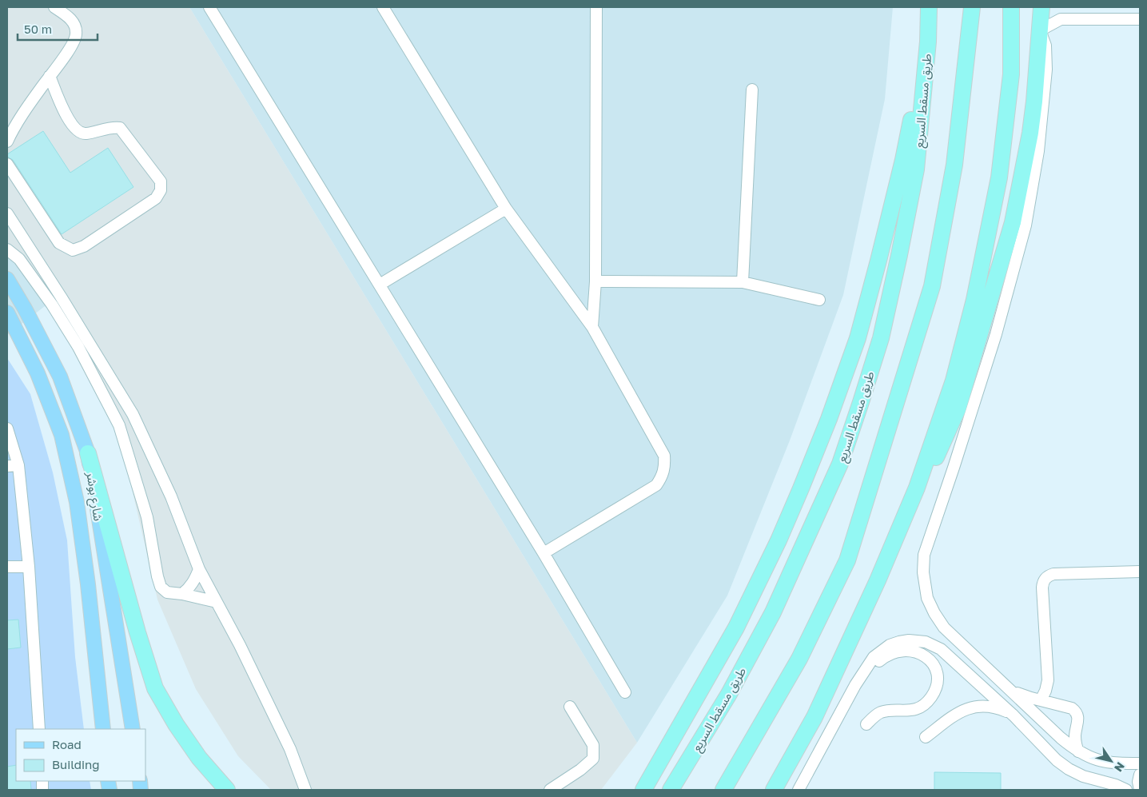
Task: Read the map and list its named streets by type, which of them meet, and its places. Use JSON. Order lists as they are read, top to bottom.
{
  "streets": {
    "highway": ["طريق مسقط السريع"],
    "main road": ["شارع بوشر"]
  },
  "legend": ["Road", "Building"],
  "scale_bar": "50 m",
  "north": "bottom right"
}
